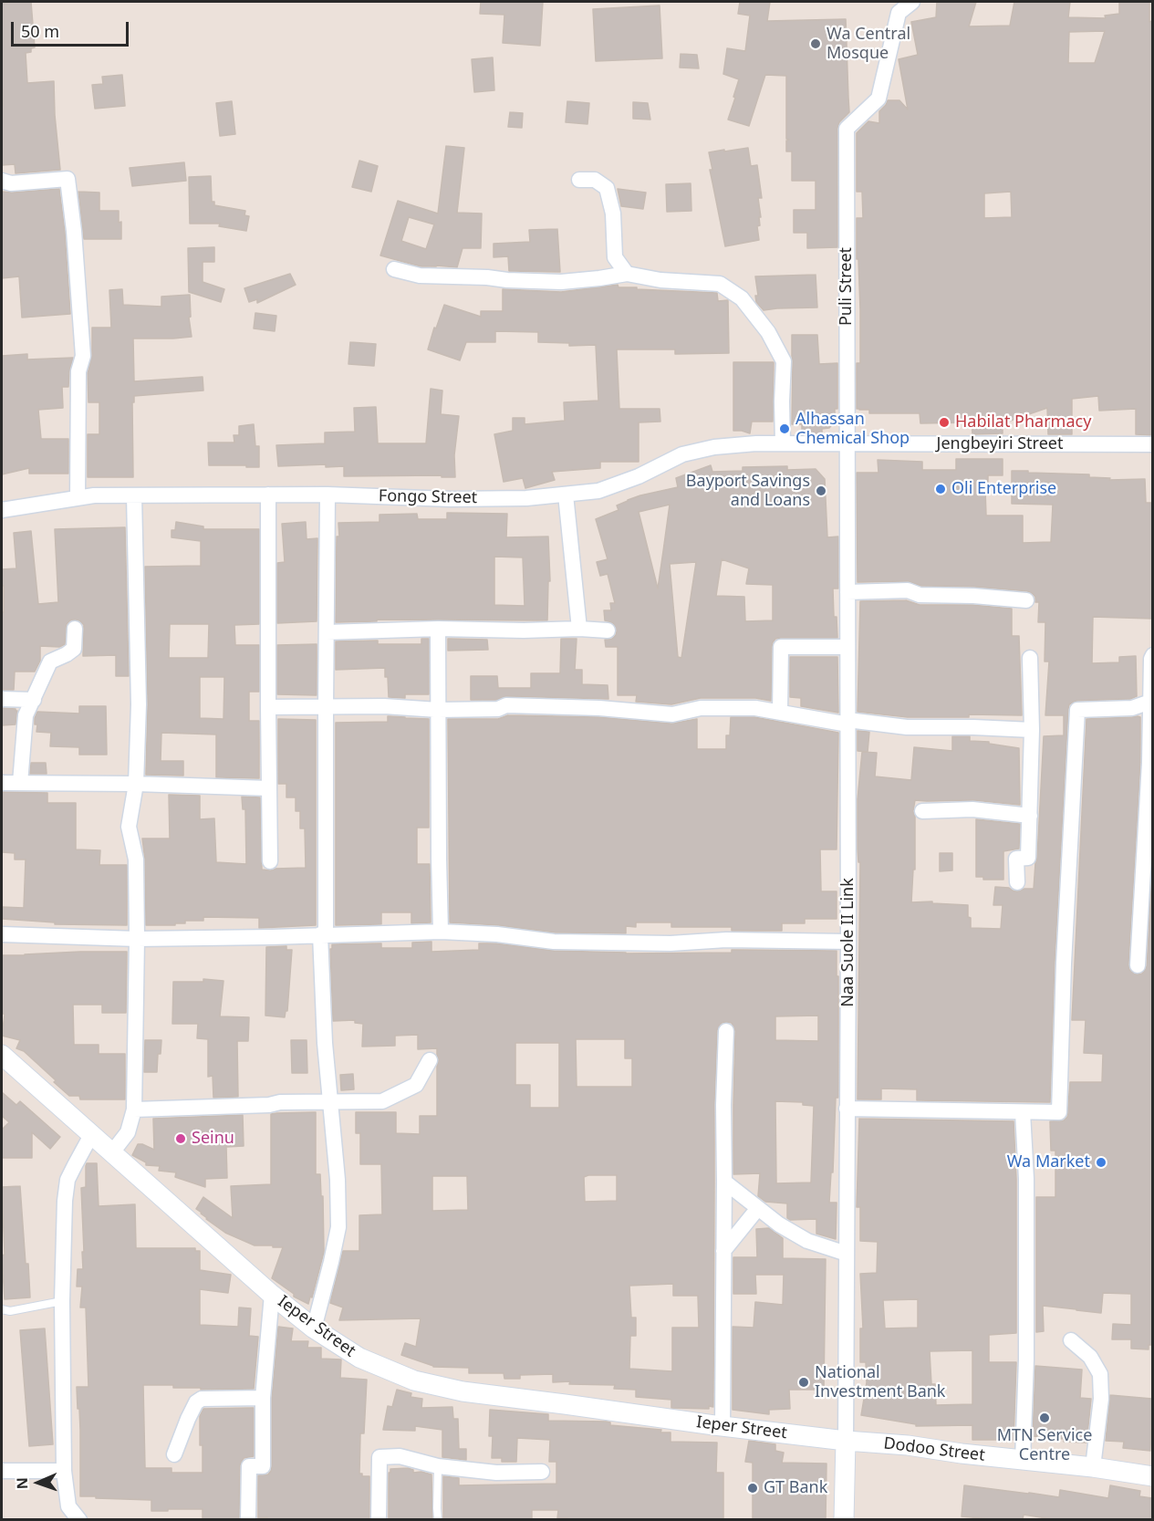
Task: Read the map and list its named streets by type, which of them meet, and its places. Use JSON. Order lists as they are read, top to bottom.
{
  "streets": {
    "street": [
      "Puli Street",
      "Jengbeyiri Street",
      "Fongo Street",
      "Naa Suole II Link",
      "Ieper Street",
      "Dodoo Street"
    ]
  },
  "crossings": [
    ["Puli Street", "Jengbeyiri Street"],
    ["Puli Street", "Fongo Street"],
    ["Puli Street", "Naa Suole II Link"],
    ["Jengbeyiri Street", "Fongo Street"],
    ["Jengbeyiri Street", "Naa Suole II Link"],
    ["Fongo Street", "Naa Suole II Link"],
    ["Naa Suole II Link", "Ieper Street"],
    ["Naa Suole II Link", "Dodoo Street"],
    ["Ieper Street", "Dodoo Street"]
  ],
  "places": [
    "Wa Central Mosque",
    "Habilat Pharmacy",
    "Alhassan Chemical Shop",
    "Oli Enterprise",
    "Bayport Savings and Loans",
    "Seinu",
    "Wa Market",
    "National Investment Bank",
    "MTN Service Centre",
    "GT Bank"
  ],
  "scale_bar": "50 m",
  "north": "left"
}
